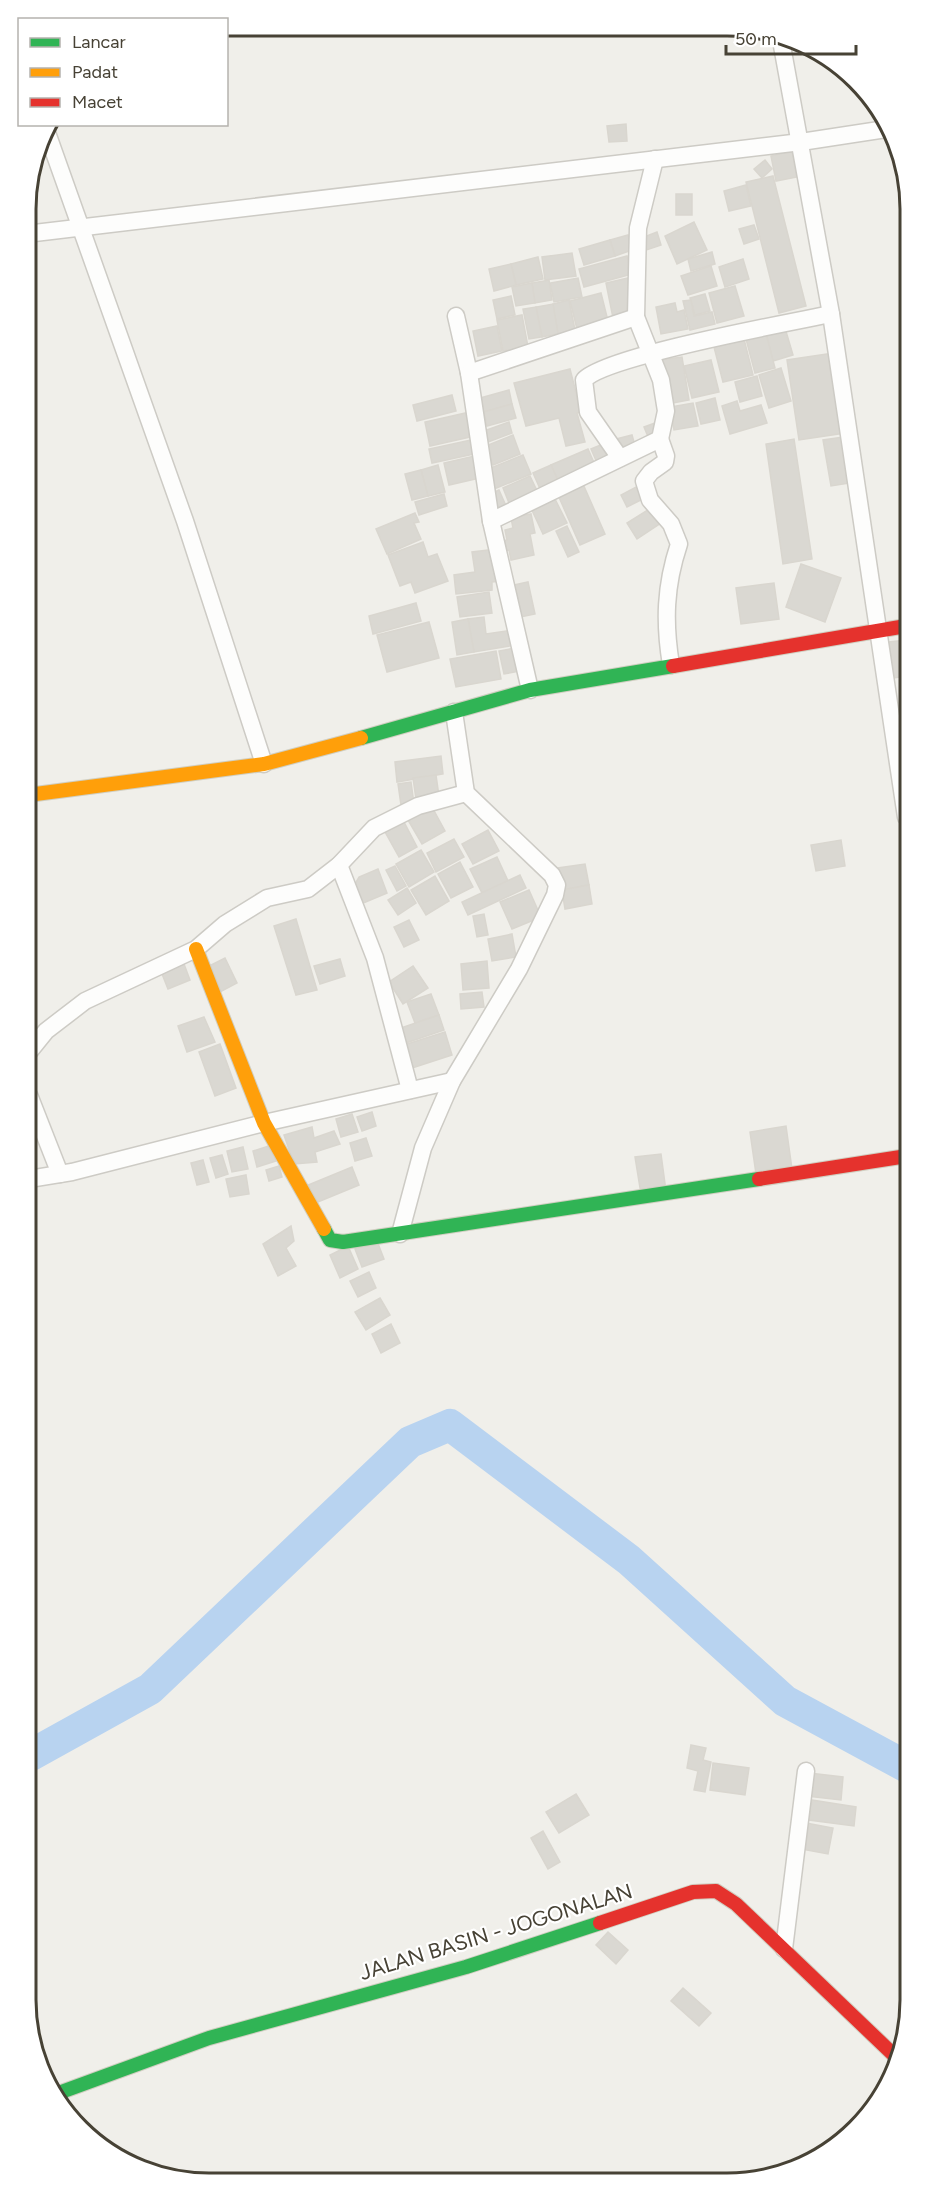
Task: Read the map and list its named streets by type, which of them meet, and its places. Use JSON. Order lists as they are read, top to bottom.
{
  "streets": {
    "street": ["JALAN BASIN - JOGONALAN"]
  },
  "legend": ["Lancar", "Padat", "Macet"],
  "scale_bar": "50 m"
}
